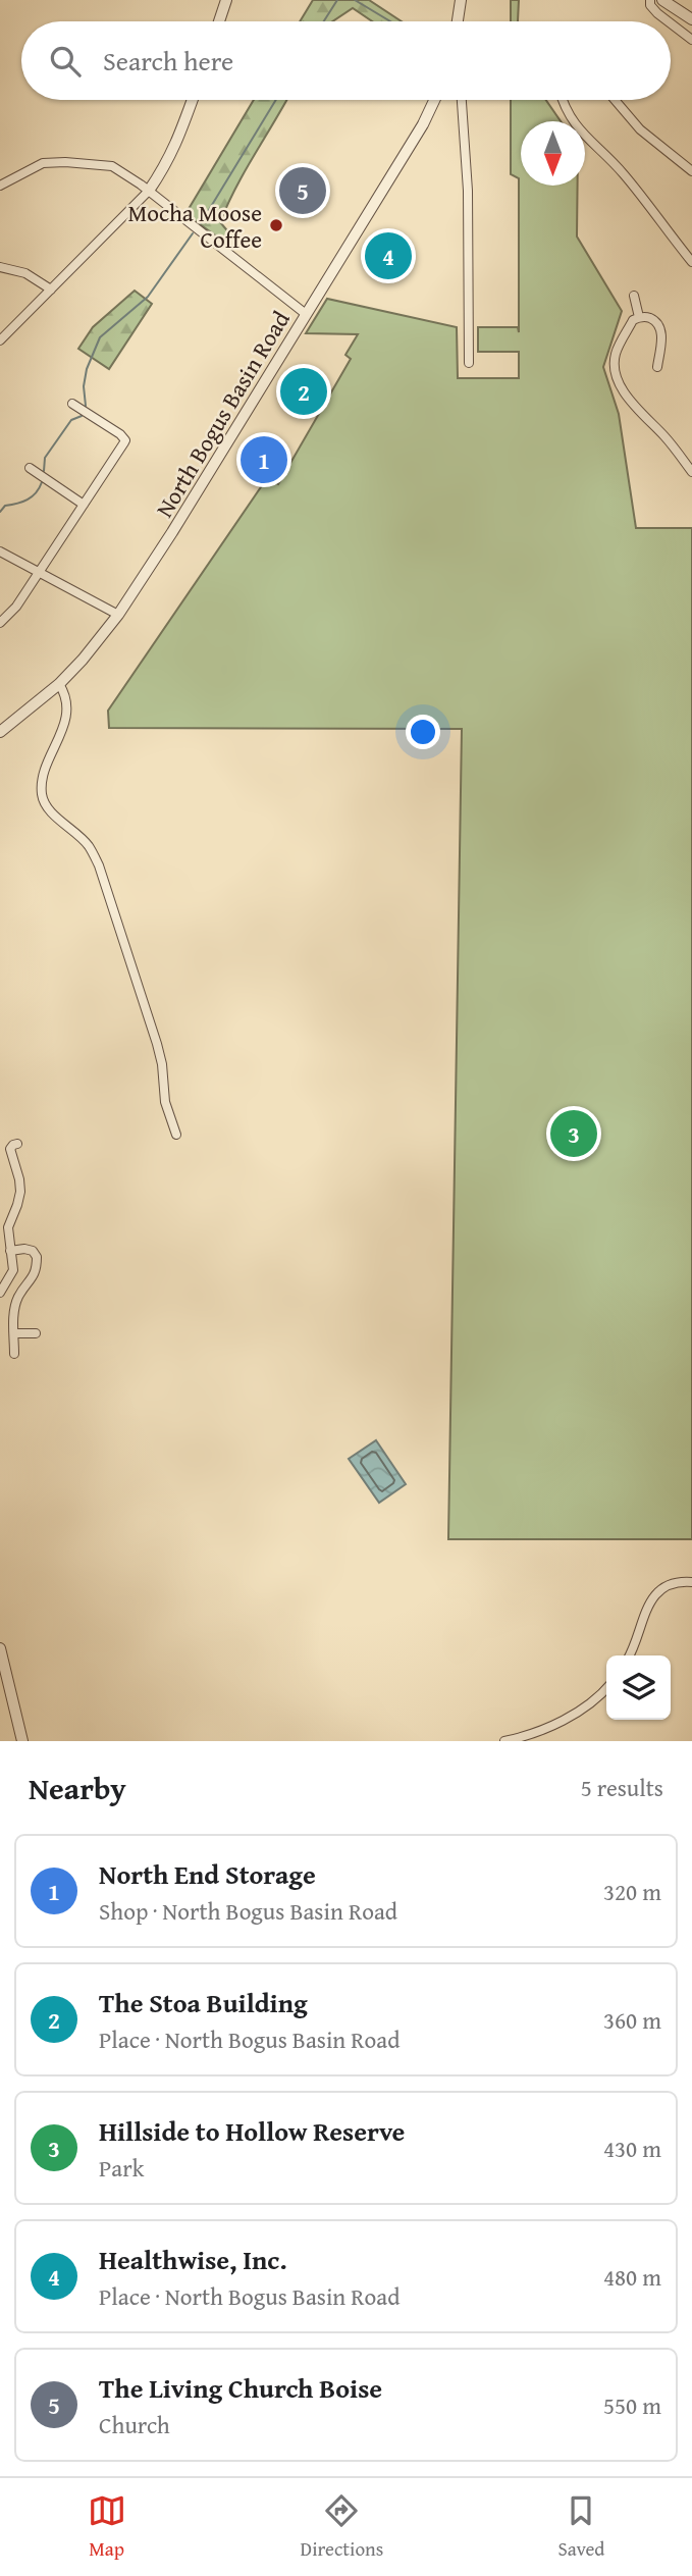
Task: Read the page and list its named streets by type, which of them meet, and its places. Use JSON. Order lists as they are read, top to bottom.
{
  "streets": {
    "street": ["North Bogus Basin Road"]
  },
  "places": ["Mocha Moose Coffee"],
  "north": "bottom",
  "page": {
    "search": "Search here",
    "pins": [
      "5",
      "4",
      "2",
      "1",
      "3"
    ],
    "heading": ["Nearby", "5 results"],
    "list": [
      {
        "mark": "1",
        "name": "North End Storage",
        "note": "Shop · North Bogus Basin Road",
        "value": "320 m"
      },
      {
        "mark": "2",
        "name": "The Stoa Building",
        "note": "Place · North Bogus Basin Road",
        "value": "360 m"
      },
      {
        "mark": "3",
        "name": "Hillside to Hollow Reserve",
        "note": "Park",
        "value": "430 m"
      },
      {
        "mark": "4",
        "name": "Healthwise, Inc.",
        "note": "Place · North Bogus Basin Road",
        "value": "480 m"
      },
      {
        "mark": "5",
        "name": "The Living Church Boise",
        "note": "Church",
        "value": "550 m"
      }
    ],
    "nav": ["Map", "Directions", "Saved"]
  }
}
